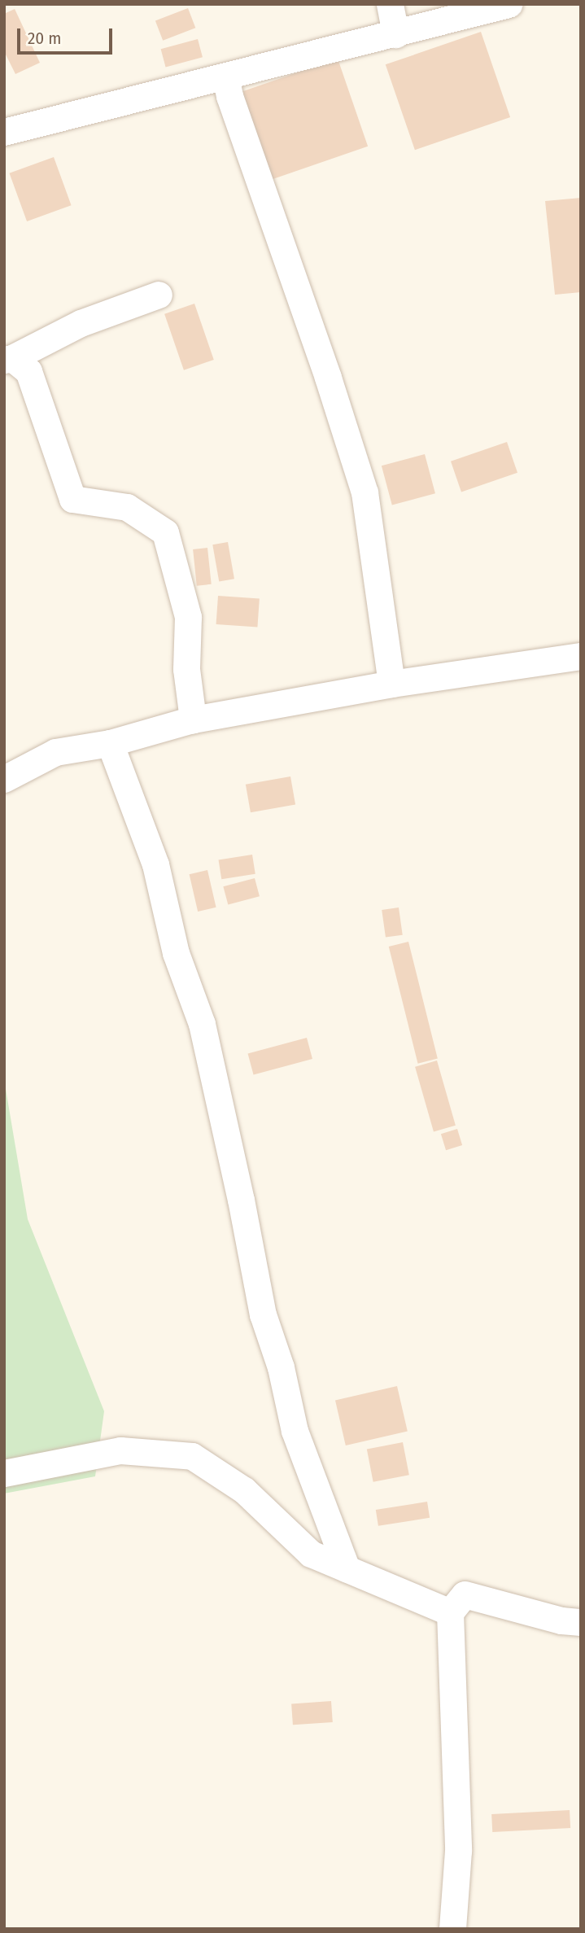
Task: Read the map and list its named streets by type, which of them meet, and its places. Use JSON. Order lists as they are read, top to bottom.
{
  "scale_bar": "20 m"
}
